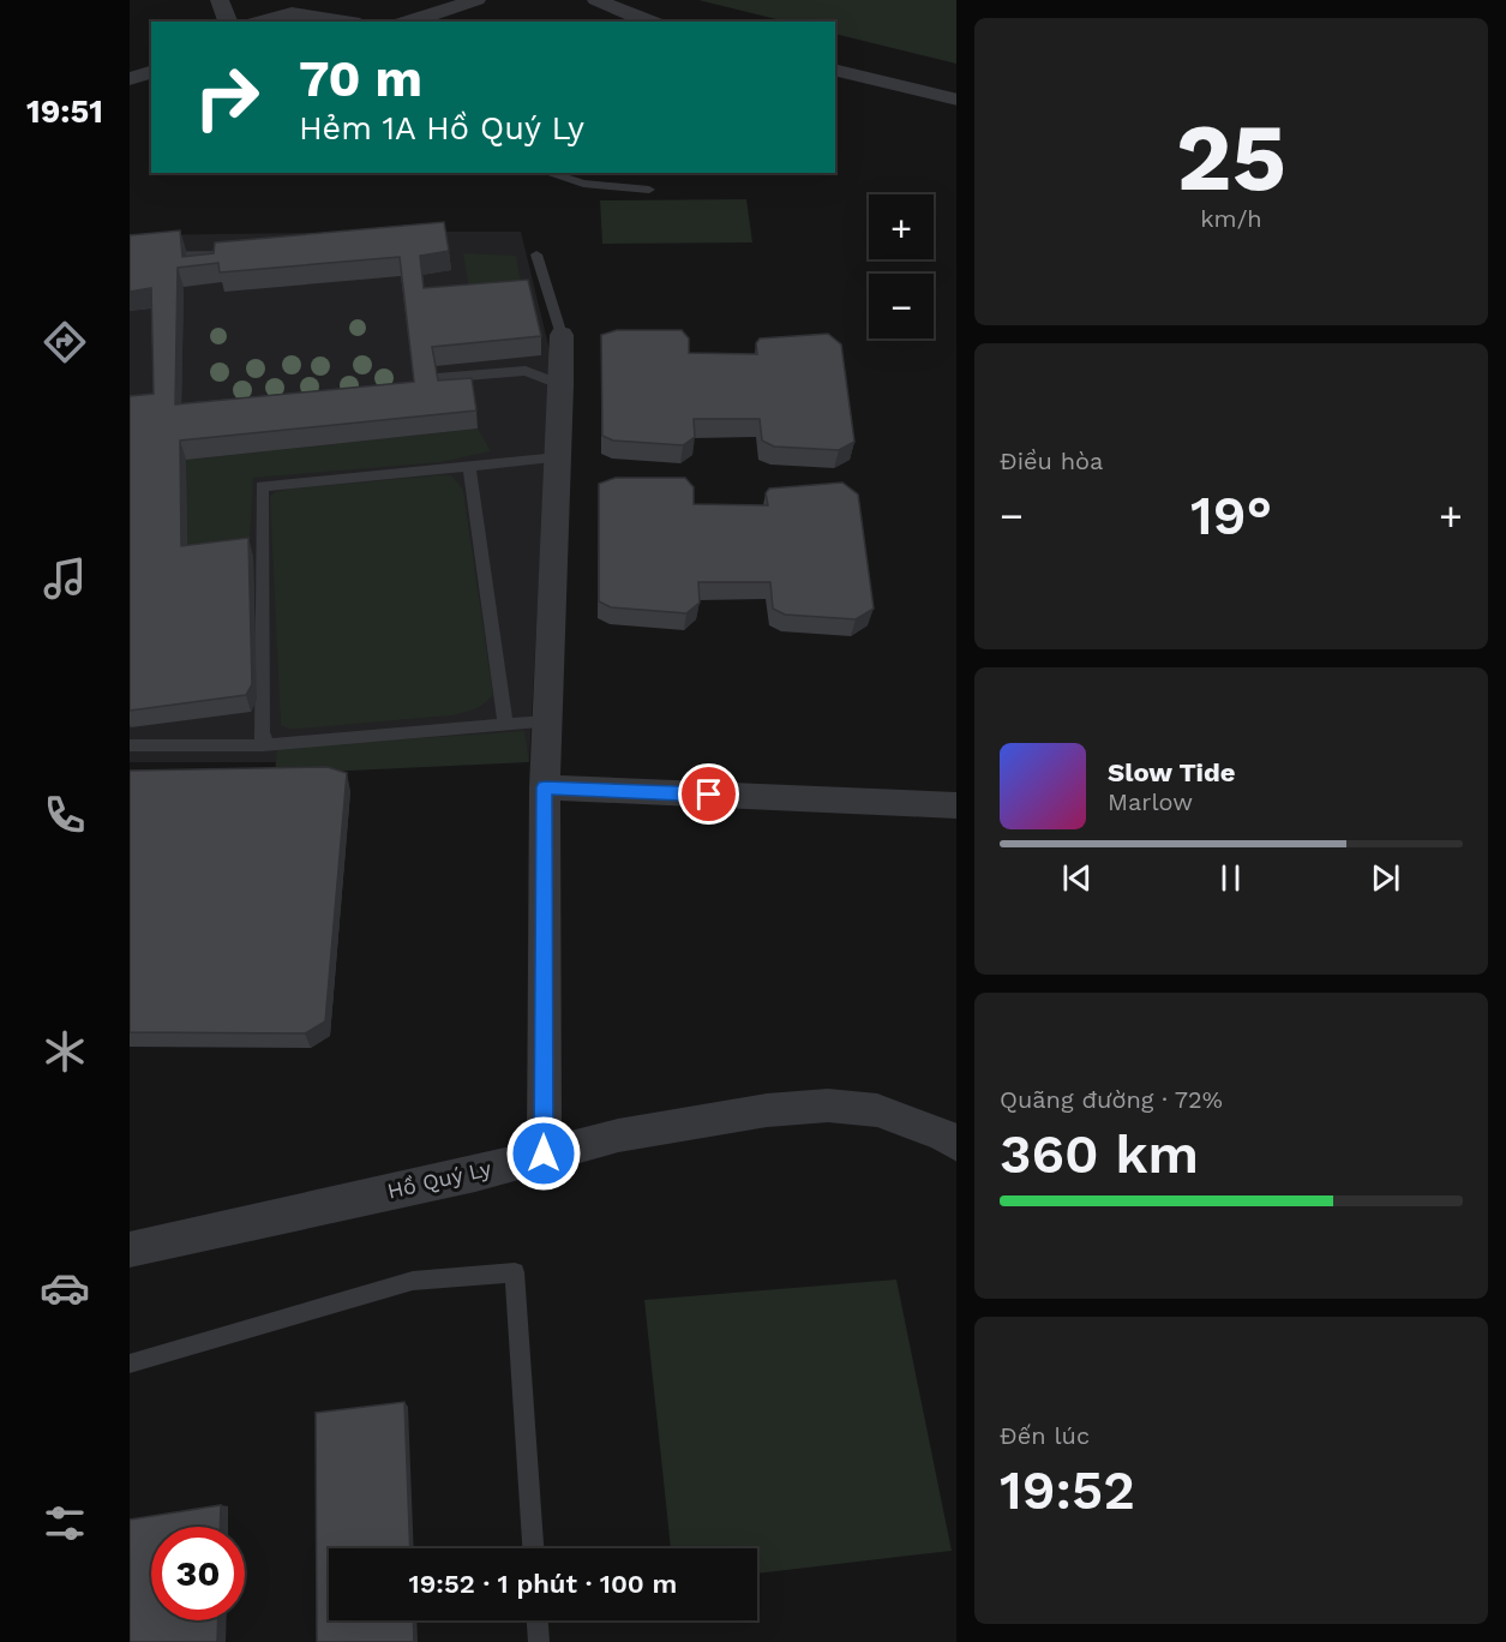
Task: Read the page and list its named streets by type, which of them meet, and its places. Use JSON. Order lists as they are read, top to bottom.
{
  "streets": {
    "street": ["Hồ Quý Ly"]
  },
  "page": {
    "tabs": "19:51",
    "tile": [
      ["25", "km/h"],
      "Điều hòa",
      ["Quãng đường · 72%", "360 km"],
      ["Đến lúc", "19:52"]
    ],
    "turn": ["70 m", "Hẻm 1A Hồ Quý Ly"],
    "map_buttons": ["+", "−"],
    "heat": ["−", "19°", "+"],
    "song": ["Slow Tide", "Marlow"],
    "limit": "30",
    "trip": "19:52 · 1 phút · 100 m"
  }
}
